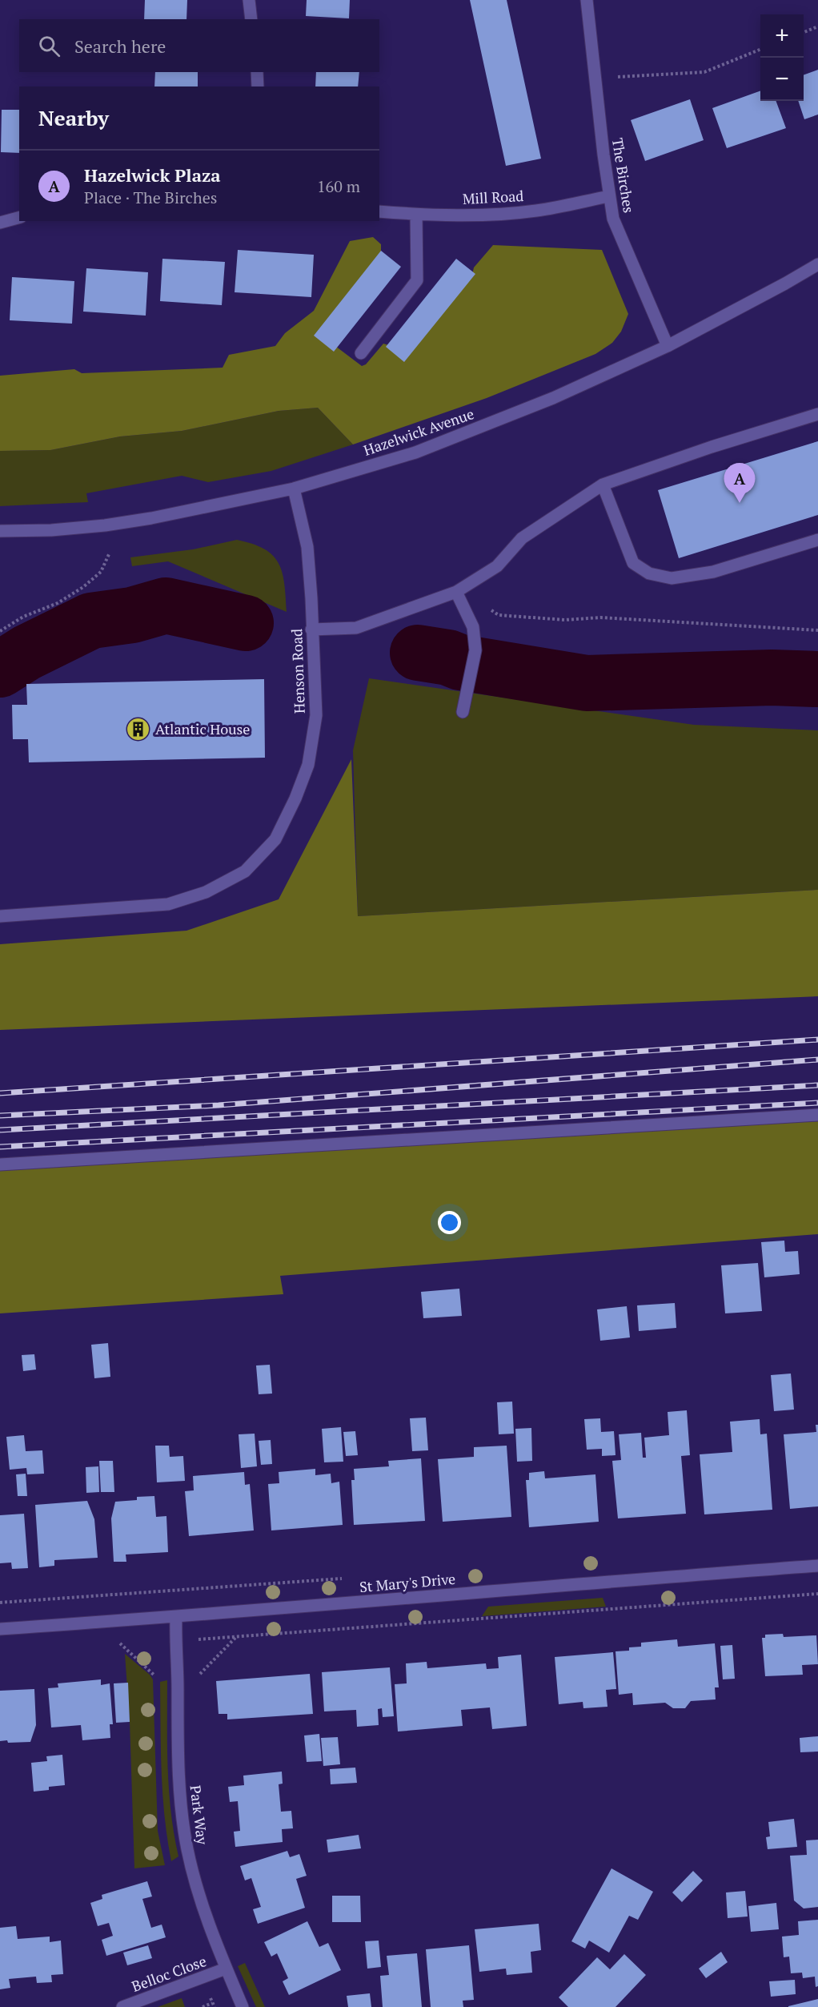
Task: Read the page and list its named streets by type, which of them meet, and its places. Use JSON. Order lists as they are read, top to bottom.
{
  "streets": {
    "street": [
      "The Birches",
      "Mill Road",
      "Hazelwick Avenue",
      "Henson Road",
      "St Mary's Drive",
      "Park Way",
      "Belloc Close"
    ]
  },
  "crossings": [
    ["The Birches", "Mill Road"],
    ["The Birches", "Hazelwick Avenue"],
    ["Hazelwick Avenue", "Henson Road"],
    ["St Mary's Drive", "Park Way"],
    ["Park Way", "Belloc Close"]
  ],
  "places": {
    "building": ["Atlantic House"]
  },
  "page": {
    "map_buttons": ["+", "−"],
    "search": "Search here",
    "heading": "Nearby",
    "list": [
      {
        "mark": "A",
        "name": "Hazelwick Plaza",
        "note": "Place · The Birches",
        "value": "160 m"
      }
    ],
    "pins": "A"
  }
}
